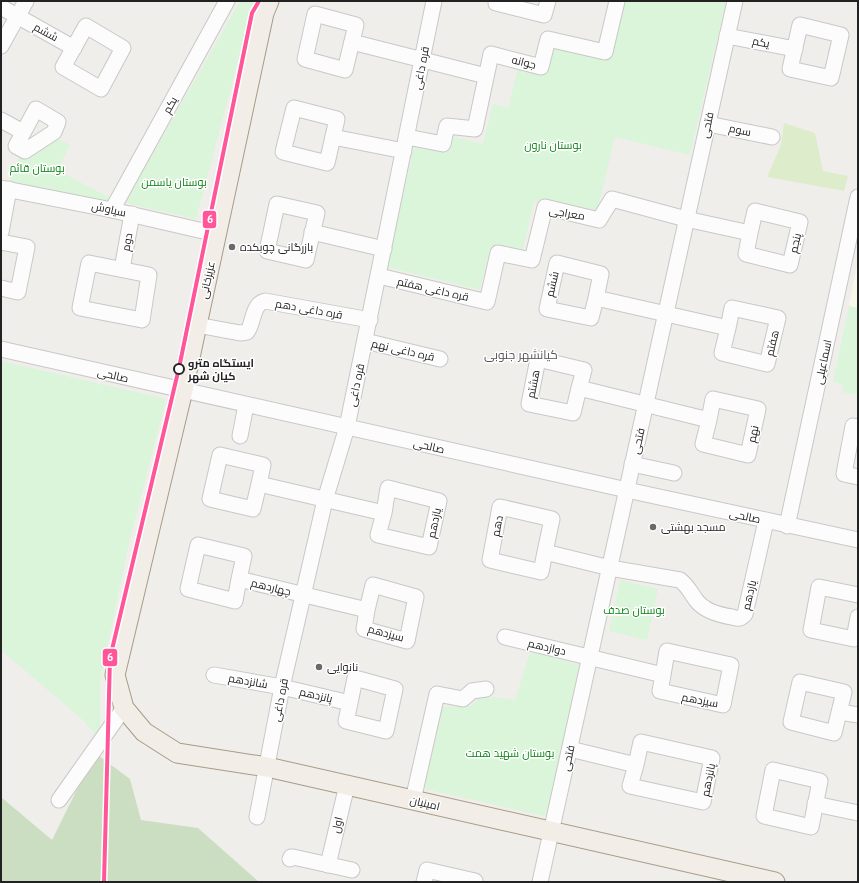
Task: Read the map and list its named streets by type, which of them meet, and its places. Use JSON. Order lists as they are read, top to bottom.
{
  "streets": {
    "main road": ["عزیزخانی", "امینیان"],
    "street": [
      "ششم",
      "یکم",
      "جوانه",
      "قره داغی",
      "فتحی",
      "سوم",
      "سیاوش",
      "معراجی",
      "دوم",
      "قره داغی هفتم",
      "قره داغی دهم",
      "قره داغی نهم",
      "اسماعیلی",
      "صالحی",
      "یازدهم",
      "دهم",
      "چهاردهم",
      "سیزدهم",
      "دوازدهم",
      "شانزدهم",
      "پانزدهم",
      "اول"
    ]
  },
  "crossings": [
    ["یکم", "فتحی"],
    ["یکم", "سیاوش"],
    ["جوانه", "قره داغی"],
    ["قره داغی", "قره داغی هفتم"],
    ["قره داغی", "قره داغی دهم"],
    ["قره داغی", "قره داغی نهم"],
    ["قره داغی", "صالحی"],
    ["قره داغی", "چهاردهم"],
    ["قره داغی", "سیزدهم"],
    ["قره داغی", "شانزدهم"],
    ["قره داغی", "پانزدهم"],
    ["قره داغی", "امینیان"],
    ["فتحی", "سوم"],
    ["فتحی", "معراجی"],
    ["فتحی", "صالحی"],
    ["فتحی", "یازدهم"],
    ["فتحی", "دوازدهم"],
    ["فتحی", "امینیان"],
    ["سیاوش", "دوم"],
    ["سیاوش", "عزیزخانی"],
    ["معراجی", "قره داغی هفتم"],
    ["عزیزخانی", "قره داغی دهم"],
    ["عزیزخانی", "صالحی"],
    ["عزیزخانی", "امینیان"],
    ["اسماعیلی", "صالحی"],
    ["صالحی", "یازدهم"],
    ["چهاردهم", "سیزدهم"],
    ["شانزدهم", "پانزدهم"],
    ["امینیان", "اول"]
  ],
  "districts": ["کیانشهر جنوبی"],
  "parks": [
    "بوستان نارون",
    "بوستان قائم",
    "بوستان یاسمن",
    "بوستان صدف",
    "بوستان شهید همت"
  ],
  "places": [
    "بازرگانی چوبکده",
    "ایستگاه مترو کیان شهر",
    "مسجد بهشتی",
    "نانوایی"
  ],
  "lines": ["transit line 6"]
}
